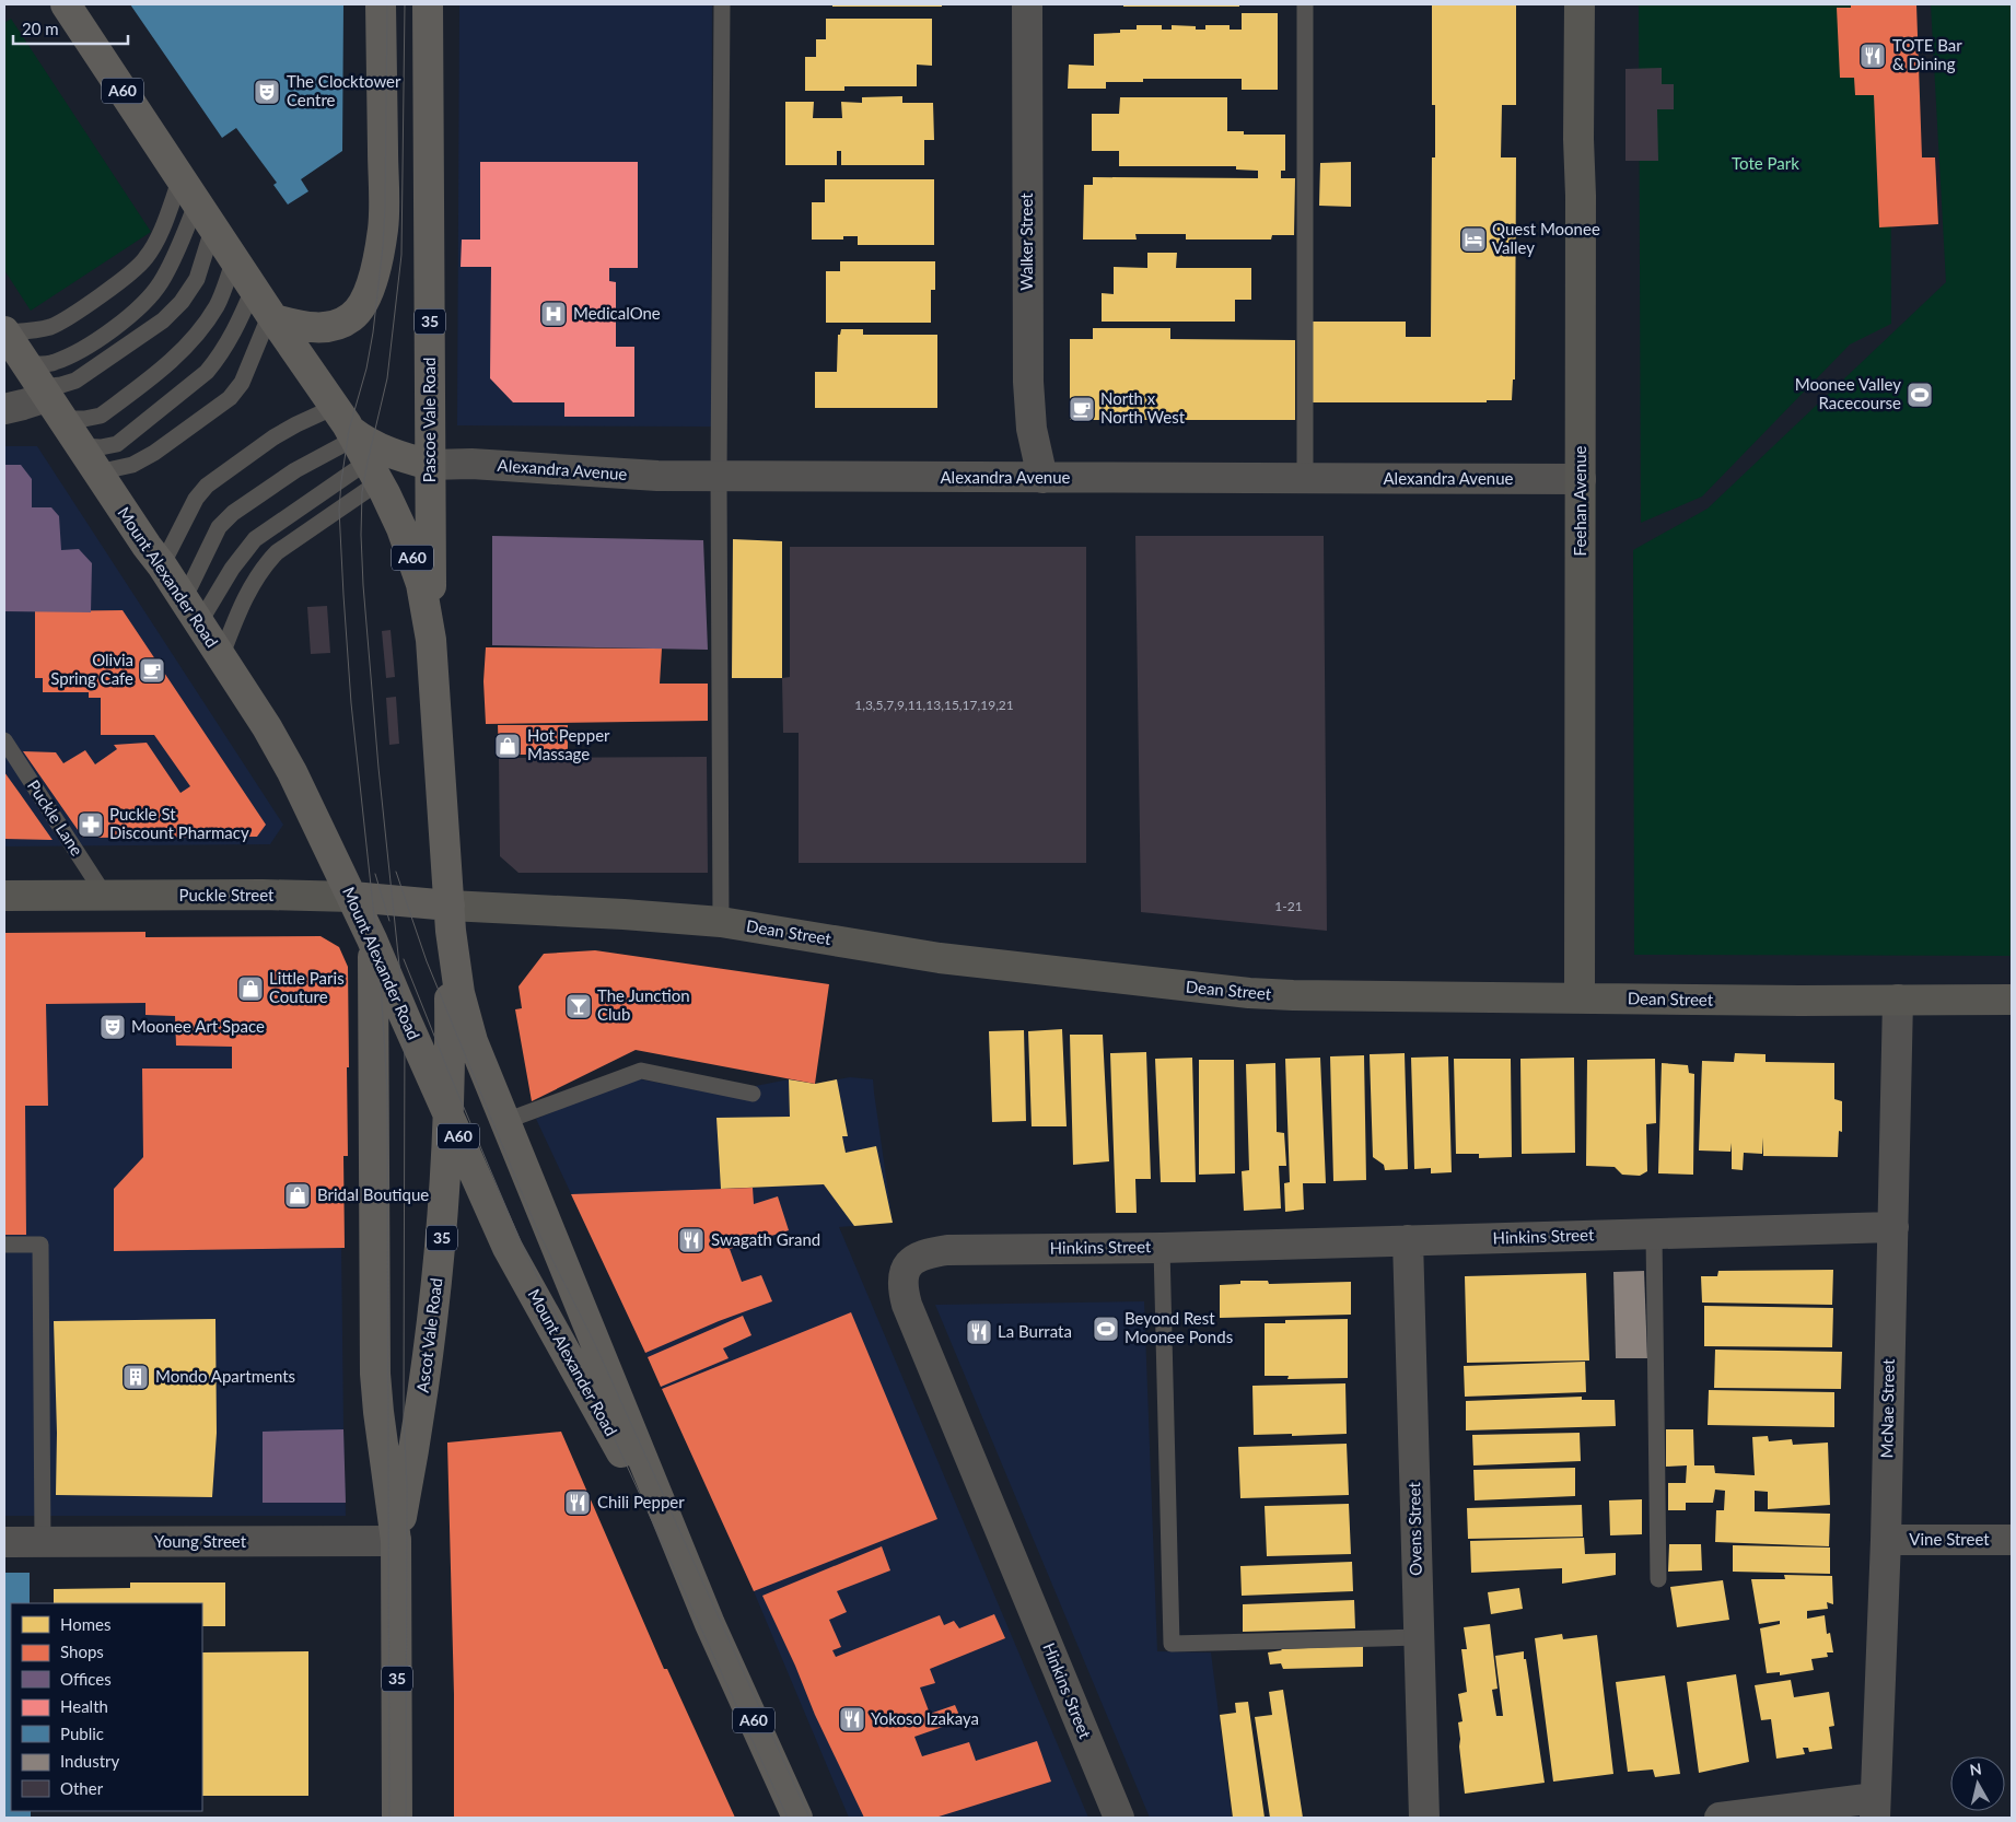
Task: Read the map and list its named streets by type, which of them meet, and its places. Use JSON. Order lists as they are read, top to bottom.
{
  "streets": {
    "main road": [
      "A60",
      "35",
      "Pascoe Vale Road",
      "Mount Alexander Road",
      "Puckle Street",
      "Ascot Vale Road"
    ],
    "street": [
      "Walker Street",
      "Alexandra Avenue",
      "Feehan Avenue",
      "Dean Street",
      "Hinkins Street",
      "McNae Street",
      "Ovens Street",
      "Vine Street",
      "Young Street"
    ],
    "lane": ["Puckle Lane"]
  },
  "crossings": [
    ["Walker Street", "Alexandra Avenue"],
    ["Pascoe Vale Road", "Alexandra Avenue"],
    ["Pascoe Vale Road", "Mount Alexander Road"],
    ["Alexandra Avenue", "Feehan Avenue"],
    ["Alexandra Avenue", "Mount Alexander Road"],
    ["Feehan Avenue", "Dean Street"],
    ["Mount Alexander Road", "Puckle Street"],
    ["Mount Alexander Road", "Dean Street"],
    ["Mount Alexander Road", "Ascot Vale Road"],
    ["Puckle Lane", "Puckle Street"],
    ["Puckle Street", "Dean Street"],
    ["Puckle Street", "Ascot Vale Road"],
    ["Dean Street", "Ascot Vale Road"],
    ["Dean Street", "McNae Street"],
    ["Hinkins Street", "McNae Street"],
    ["Hinkins Street", "Ovens Street"],
    ["Ascot Vale Road", "Young Street"],
    ["McNae Street", "Vine Street"]
  ],
  "parks": ["Tote Park"],
  "places": {
    "restaurant": [
      "TOTE Bar & Dining",
      "Swagath Grand",
      "La Burrata",
      "Chili Pepper",
      "Yokoso Izakaya"
    ],
    "theatre": ["The Clocktower Centre", "Moonee Art Space"],
    "hotel": ["Quest Moonee Valley"],
    "hospital": ["MedicalOne"],
    "sports": ["Moonee Valley Racecourse", "Beyond Rest Moonee Ponds"],
    "cafe": ["North x North West", "Olivia Spring Cafe"],
    "shop": ["Hot Pepper Massage", "Little Paris Couture", "Bridal Boutique"],
    "pharmacy": ["Puckle St Discount Pharmacy"],
    "bar": ["The Junction Club"],
    "building": ["Mondo Apartments"]
  },
  "house_numbers": ["1,3,5,7,9,11,13,15,17,19,21", "1-21"],
  "legend": [
    "Homes",
    "Shops",
    "Offices",
    "Health",
    "Public",
    "Industry",
    "Other"
  ],
  "scale_bar": "20 m",
  "north": "top"
}
